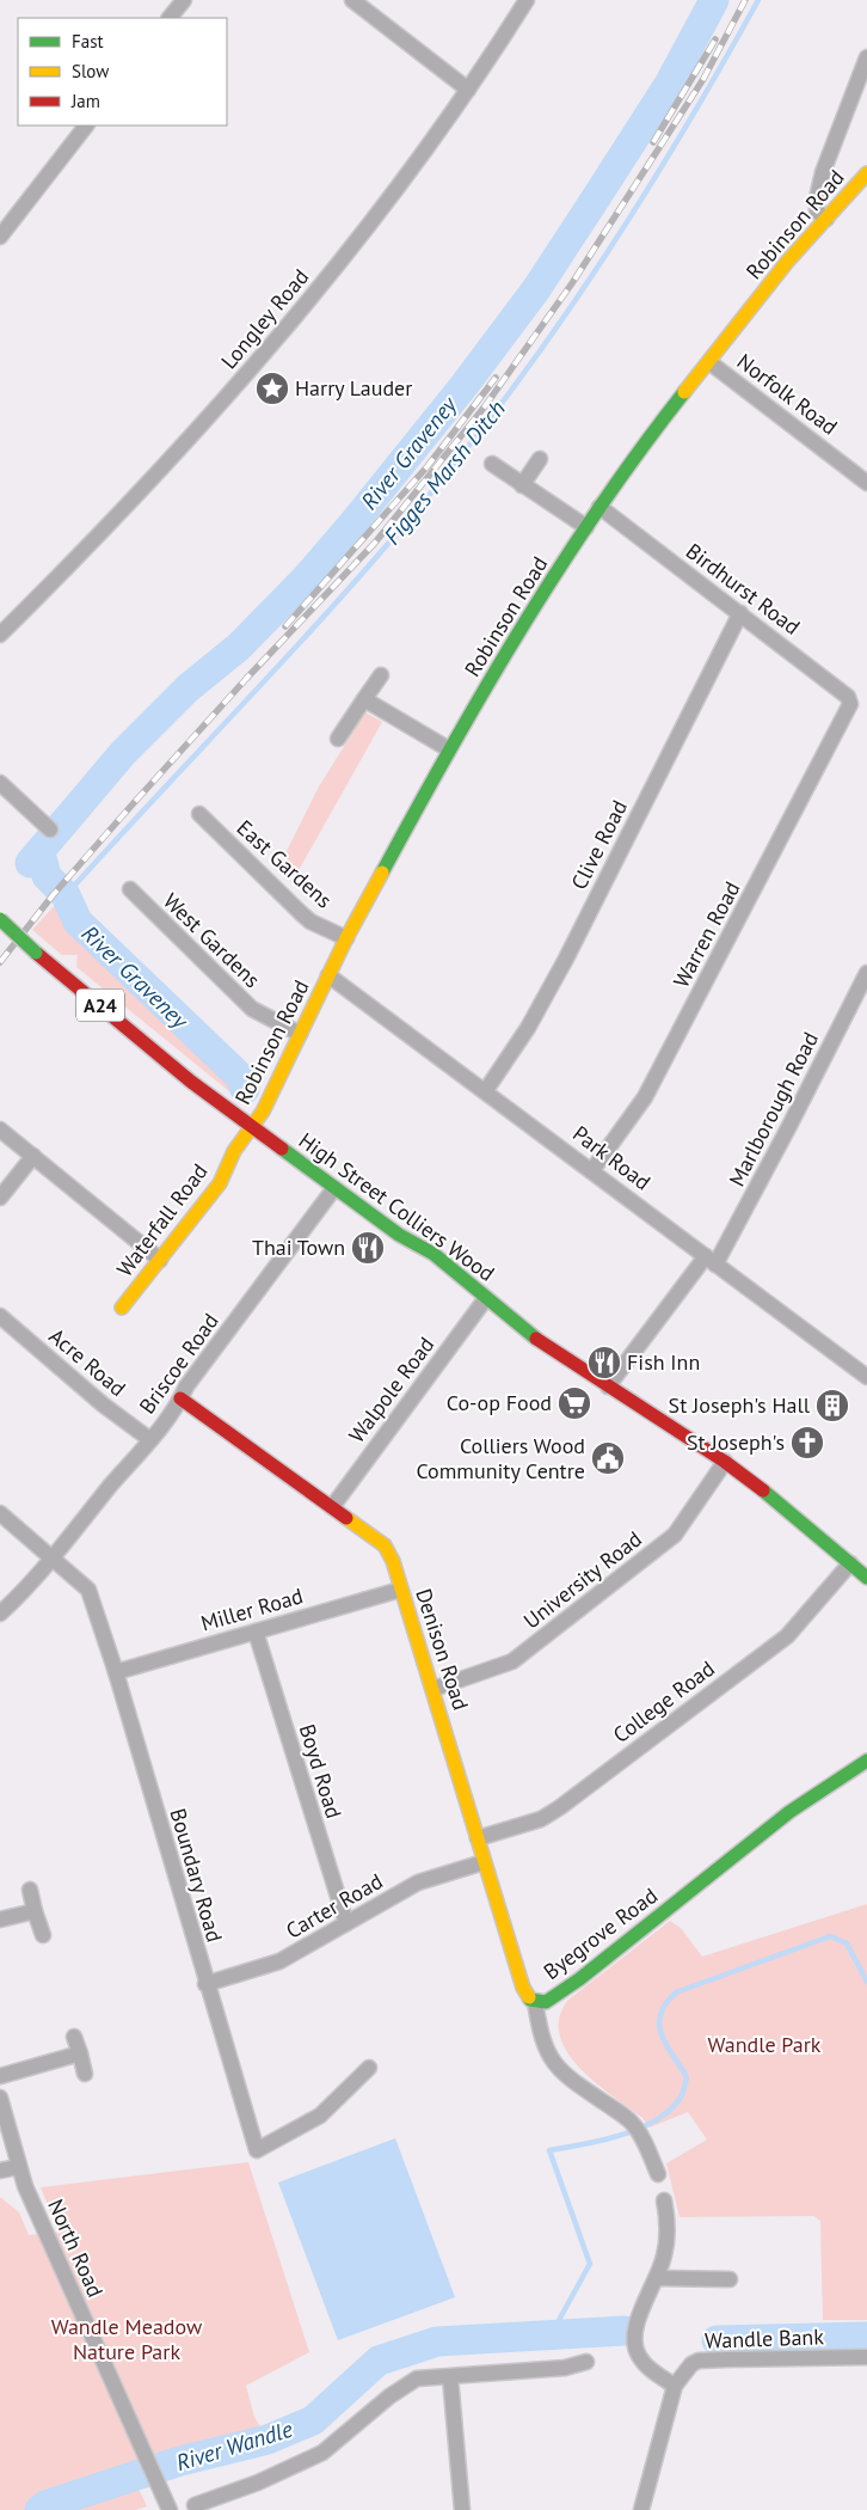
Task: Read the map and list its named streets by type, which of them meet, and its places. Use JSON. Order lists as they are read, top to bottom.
{
  "streets": {
    "main road": [
      "Robinson Road",
      "A24",
      "High Street Colliers Wood",
      "Waterfall Road",
      "Denison Road",
      "Byegrove Road"
    ],
    "street": [
      "Longley Road",
      "Norfolk Road",
      "Birdhurst Road",
      "Clive Road",
      "East Gardens",
      "Warren Road",
      "West Gardens",
      "Marlborough Road",
      "Park Road",
      "Acre Road",
      "Briscoe Road",
      "Walpole Road",
      "University Road",
      "Miller Road",
      "College Road",
      "Boyd Road",
      "Boundary Road",
      "Carter Road",
      "North Road",
      "Wandle Bank"
    ]
  },
  "crossings": [
    ["Robinson Road", "Norfolk Road"],
    ["Robinson Road", "Birdhurst Road"],
    ["Robinson Road", "East Gardens"],
    ["Robinson Road", "West Gardens"],
    ["Robinson Road", "Park Road"],
    ["Robinson Road", "High Street Colliers Wood"],
    ["Robinson Road", "Waterfall Road"],
    ["Birdhurst Road", "Clive Road"],
    ["Birdhurst Road", "Warren Road"],
    ["Clive Road", "Park Road"],
    ["Warren Road", "Park Road"],
    ["Marlborough Road", "Park Road"],
    ["Marlborough Road", "High Street Colliers Wood"],
    ["High Street Colliers Wood", "Waterfall Road"],
    ["High Street Colliers Wood", "Briscoe Road"],
    ["High Street Colliers Wood", "Walpole Road"],
    ["High Street Colliers Wood", "University Road"],
    ["High Street Colliers Wood", "College Road"],
    ["Acre Road", "Briscoe Road"],
    ["Briscoe Road", "Denison Road"],
    ["Briscoe Road", "Boundary Road"],
    ["Walpole Road", "Denison Road"],
    ["University Road", "Denison Road"],
    ["Miller Road", "Denison Road"],
    ["Miller Road", "Boyd Road"],
    ["Miller Road", "Boundary Road"],
    ["Denison Road", "College Road"],
    ["Denison Road", "Carter Road"],
    ["Denison Road", "Byegrove Road"],
    ["Boyd Road", "Carter Road"],
    ["Boundary Road", "Carter Road"]
  ],
  "water": ["River Graveney", "Figges Marsh Ditch", "River Wandle"],
  "parks": ["Wandle Park", "Wandle Meadow Nature Park"],
  "places": {
    "place": ["Harry Lauder"],
    "restaurant": ["Thai Town", "Fish Inn"],
    "supermarket": ["Co-op Food"],
    "building": ["St Joseph's Hall"],
    "church": ["St Joseph's"],
    "public building": ["Colliers Wood Community Centre"]
  },
  "legend": ["Fast", "Slow", "Jam"]
}
